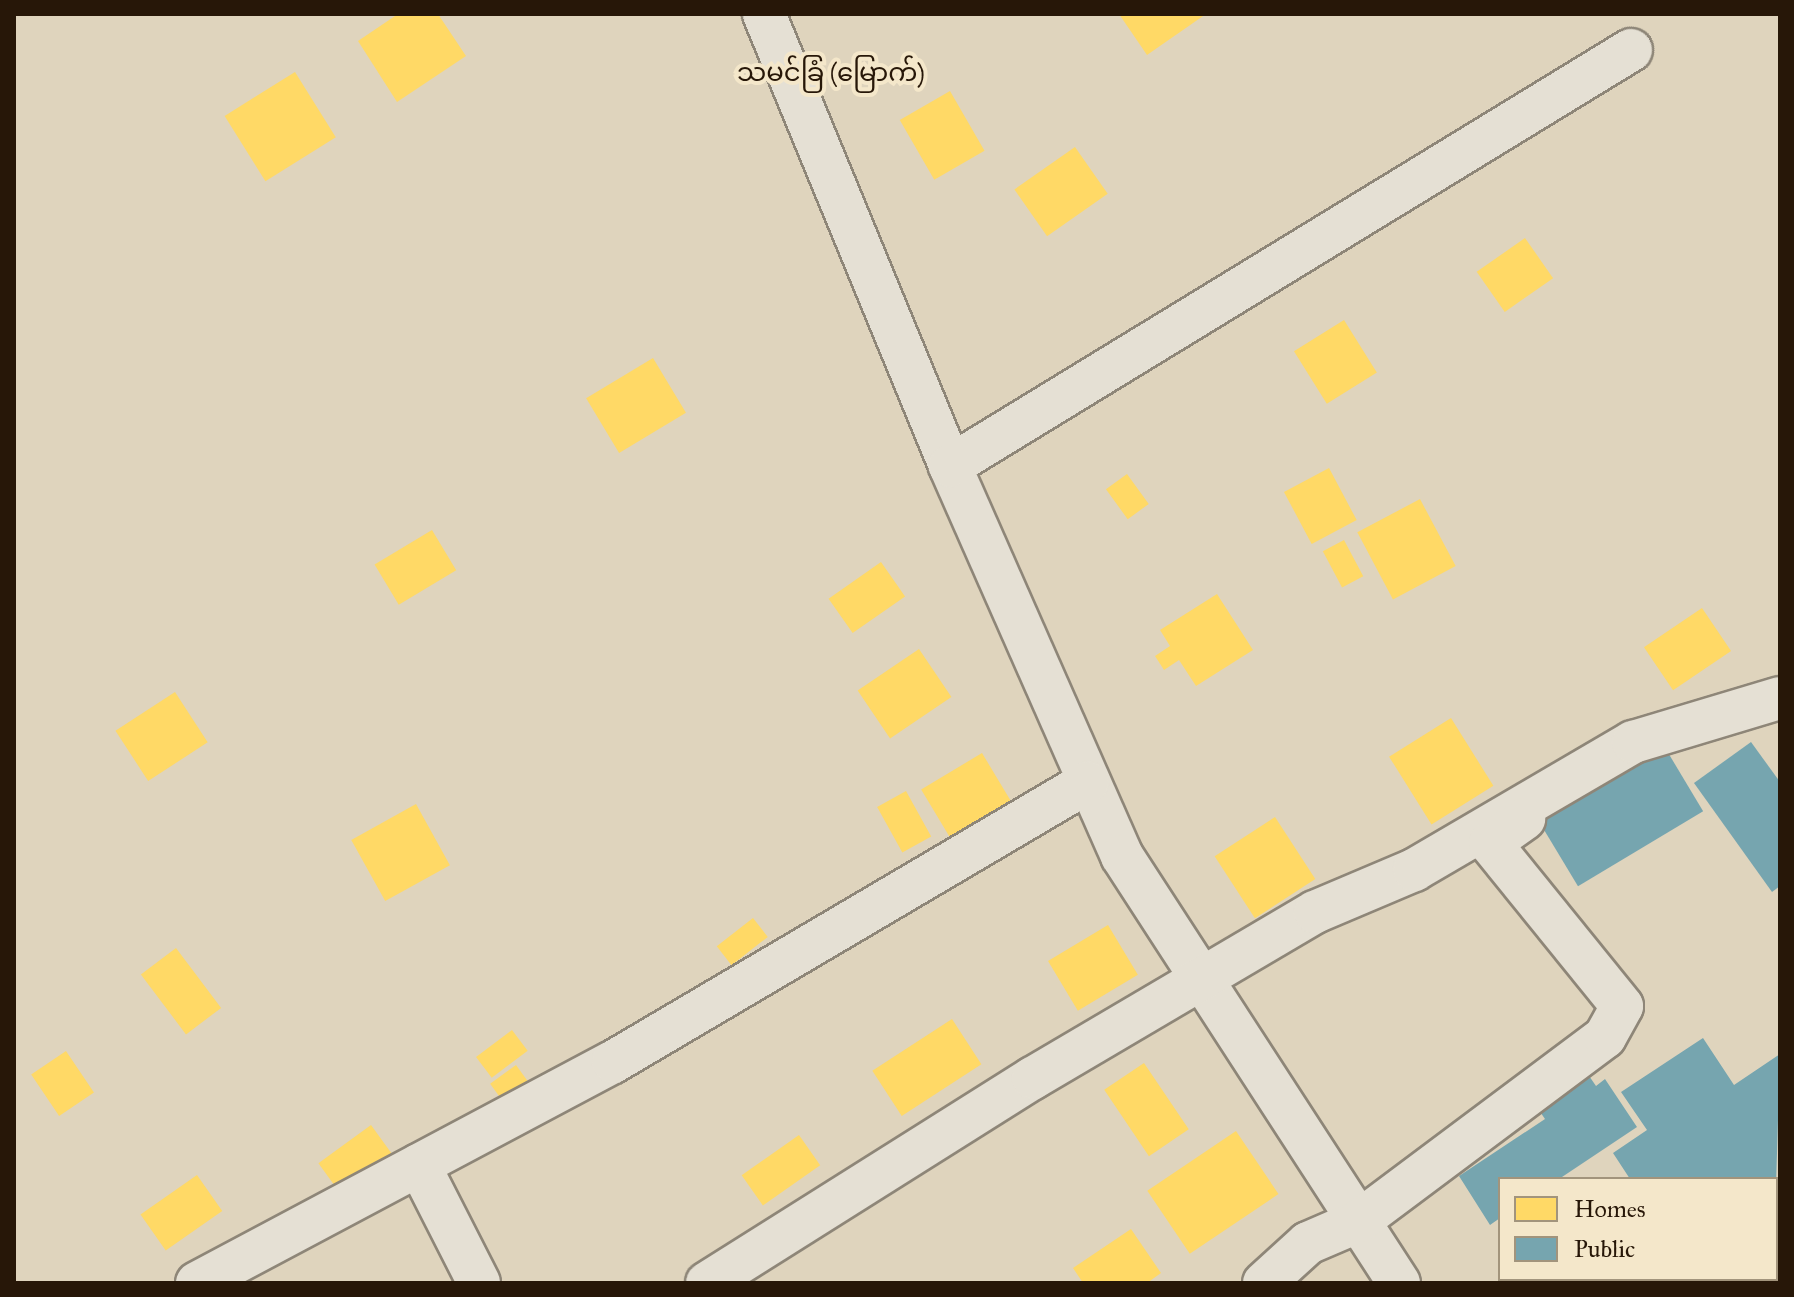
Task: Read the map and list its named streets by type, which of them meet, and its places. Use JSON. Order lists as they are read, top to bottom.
{
  "districts": ["သမင်ခြံ (မြောက်)"],
  "legend": ["Homes", "Public"]
}
